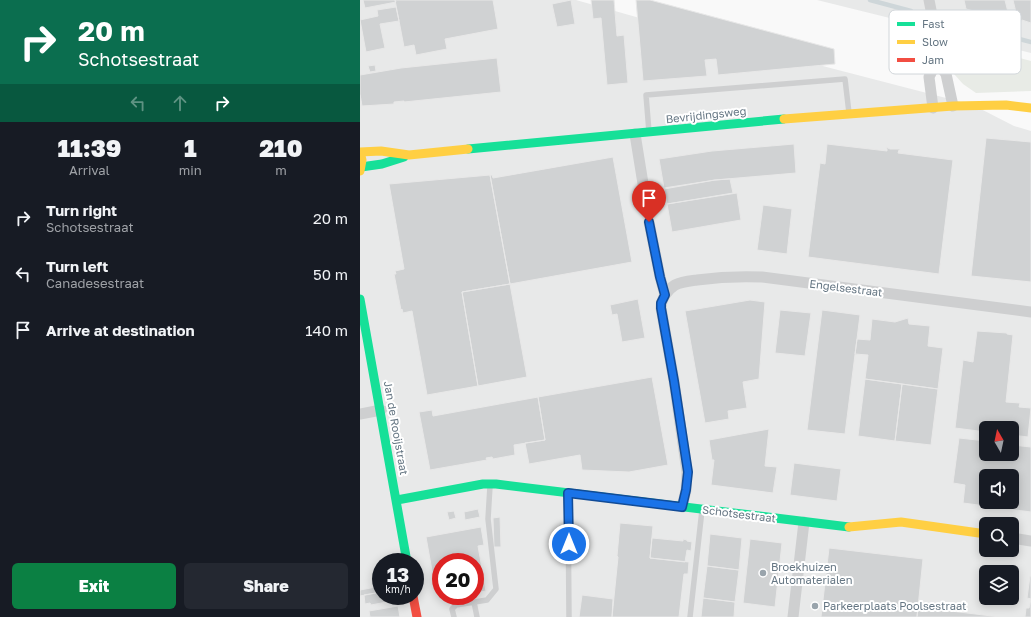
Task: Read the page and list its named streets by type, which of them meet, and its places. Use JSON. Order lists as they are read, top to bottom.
{
  "streets": {
    "street": [
      "Bevrijdingsweg",
      "Engelsestraat",
      "Jan de Rooijstraat",
      "Schotsestraat"
    ]
  },
  "crossings": [
    ["Jan de Rooijstraat", "Schotsestraat"]
  ],
  "places": ["Broekhuizen Automaterialen", "Parkeerplaats Poolsestraat"],
  "legend": ["Fast", "Slow", "Jam"],
  "north": "top",
  "page": {
    "turn": ["20 m", "Schotsestraat"],
    "eta": [
      "11:39",
      "Arrival",
      "1",
      "min",
      "210",
      "m"
    ],
    "list": [
      {
        "name": "Turn right",
        "note": "Schotsestraat",
        "value": "20 m"
      },
      {
        "name": "Turn left",
        "note": "Canadesestraat",
        "value": "50 m"
      },
      {
        "name": "Arrive at destination",
        "value": "140 m"
      }
    ],
    "speed": "13 km/h",
    "limit": "20",
    "buttons": ["Exit", "Share"]
  }
}
